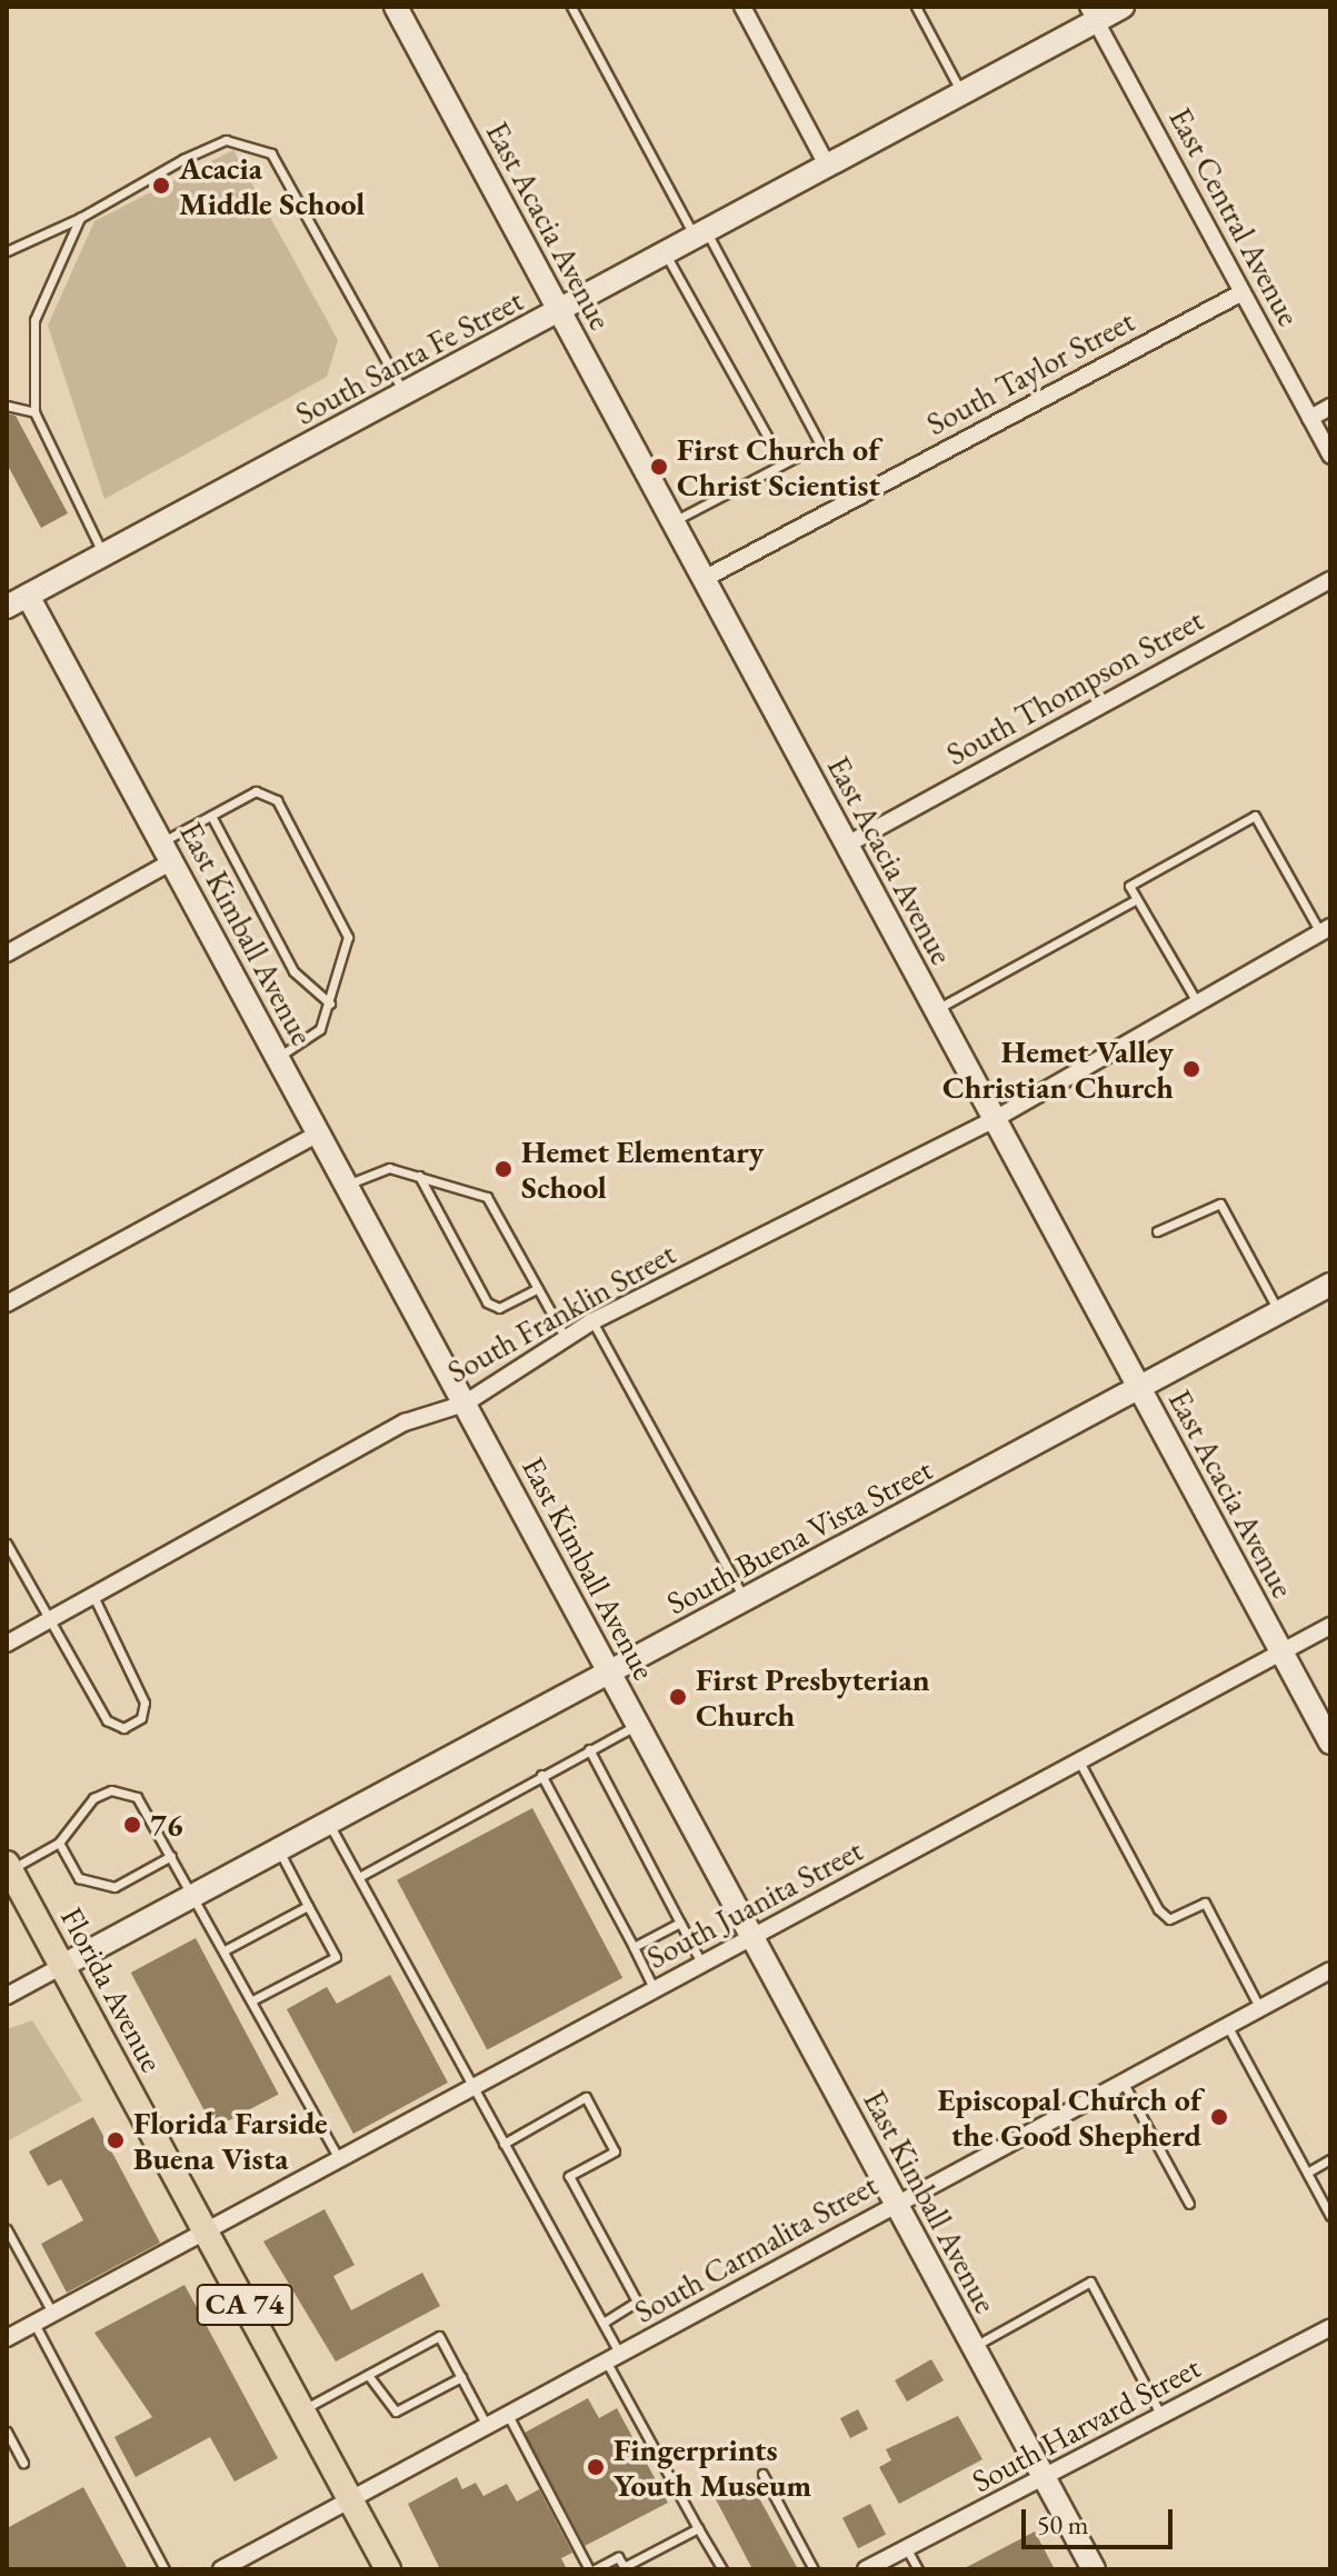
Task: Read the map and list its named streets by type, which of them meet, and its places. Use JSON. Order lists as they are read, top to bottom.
{
  "streets": {
    "main road": ["Florida Avenue", "CA 74"],
    "street": [
      "East Central Avenue",
      "East Acacia Avenue",
      "South Santa Fe Street",
      "South Taylor Street",
      "South Thompson Street",
      "East Kimball Avenue",
      "South Franklin Street",
      "South Buena Vista Street",
      "South Juanita Street",
      "South Carmalita Street",
      "South Harvard Street"
    ]
  },
  "crossings": [
    ["East Central Avenue", "South Santa Fe Street"],
    ["East Central Avenue", "South Taylor Street"],
    ["East Acacia Avenue", "South Santa Fe Street"],
    ["East Acacia Avenue", "South Taylor Street"],
    ["East Acacia Avenue", "South Thompson Street"],
    ["East Acacia Avenue", "South Franklin Street"],
    ["East Acacia Avenue", "South Buena Vista Street"],
    ["East Acacia Avenue", "South Juanita Street"],
    ["South Santa Fe Street", "East Kimball Avenue"],
    ["East Kimball Avenue", "South Franklin Street"],
    ["East Kimball Avenue", "South Buena Vista Street"],
    ["East Kimball Avenue", "South Juanita Street"],
    ["East Kimball Avenue", "South Carmalita Street"],
    ["East Kimball Avenue", "South Harvard Street"],
    ["South Buena Vista Street", "Florida Avenue"],
    ["South Juanita Street", "Florida Avenue"],
    ["Florida Avenue", "South Carmalita Street"]
  ],
  "places": [
    "Acacia Middle School",
    "First Church of Christ Scientist",
    "Hemet Valley Christian Church",
    "Hemet Elementary School",
    "First Presbyterian Church",
    "76",
    "Episcopal Church of the Good Shepherd",
    "Florida Farside Buena Vista",
    "Fingerprints Youth Museum"
  ],
  "scale_bar": "50 m"
}
